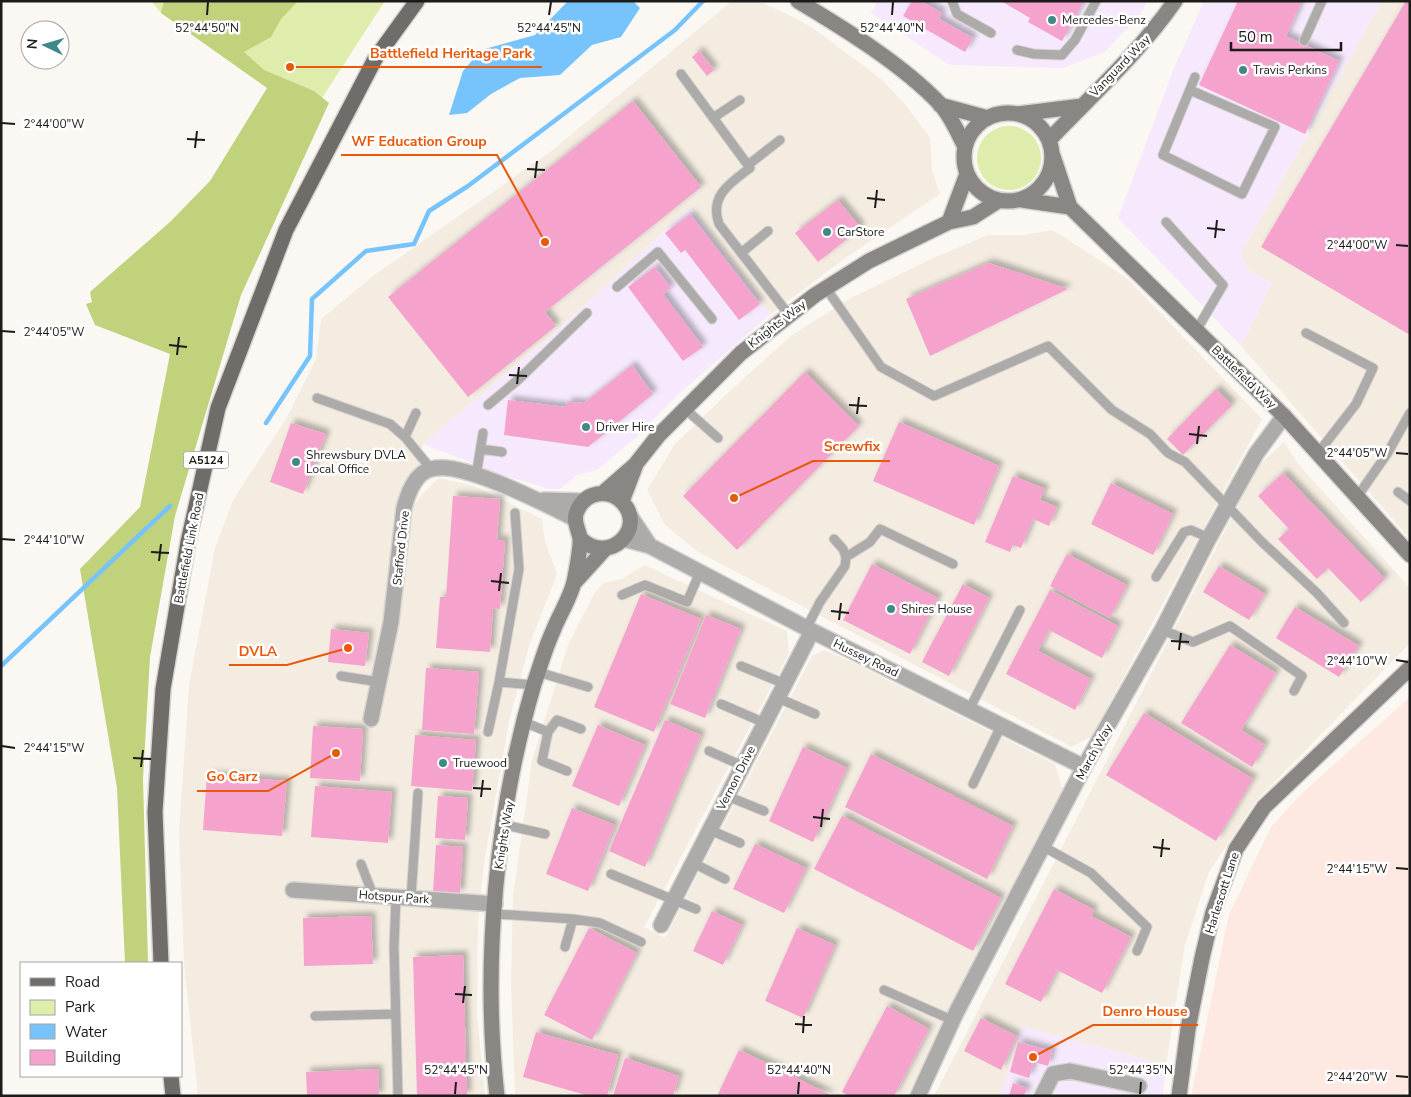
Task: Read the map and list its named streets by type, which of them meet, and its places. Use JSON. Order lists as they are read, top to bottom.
{
  "streets": {
    "main road": ["A5124", "Battlefield Link Road"],
    "street": [
      "Vanguard Way",
      "Knights Way",
      "Battlefield Way",
      "Stafford Drive",
      "Hussey Road",
      "March Way",
      "Vernon Drive",
      "Harlescott Lane",
      "Hotspur Park"
    ]
  },
  "crossings": [
    ["Vanguard Way", "Knights Way"],
    ["Vanguard Way", "Battlefield Way"],
    ["Knights Way", "Battlefield Way"],
    ["Knights Way", "Hussey Road"],
    ["Knights Way", "Hotspur Park"],
    ["Battlefield Way", "March Way"],
    ["Hussey Road", "March Way"],
    ["Hussey Road", "Vernon Drive"]
  ],
  "places": [
    "Mercedes-Benz",
    "Battlefield Heritage Park",
    "Travis Perkins",
    "CarStore",
    "WF Education Group",
    "Driver Hire",
    "Shrewsbury DVLA Local Office",
    "Screwfix",
    "Shires House",
    "DVLA",
    "Go Carz",
    "Truewood",
    "Denro House"
  ],
  "legend": [
    "Road",
    "Park",
    "Water",
    "Building"
  ],
  "scale_bar": "50 m",
  "north": "left",
  "coordinates": [
    "52°44'50\"N",
    "52°44'45\"N",
    "52°44'40\"N",
    "2°44'00\"W",
    "2°44'05\"W",
    "2°44'10\"W",
    "2°44'15\"W",
    "52°44'35\"N",
    "2°44'20\"W"
  ]
}
